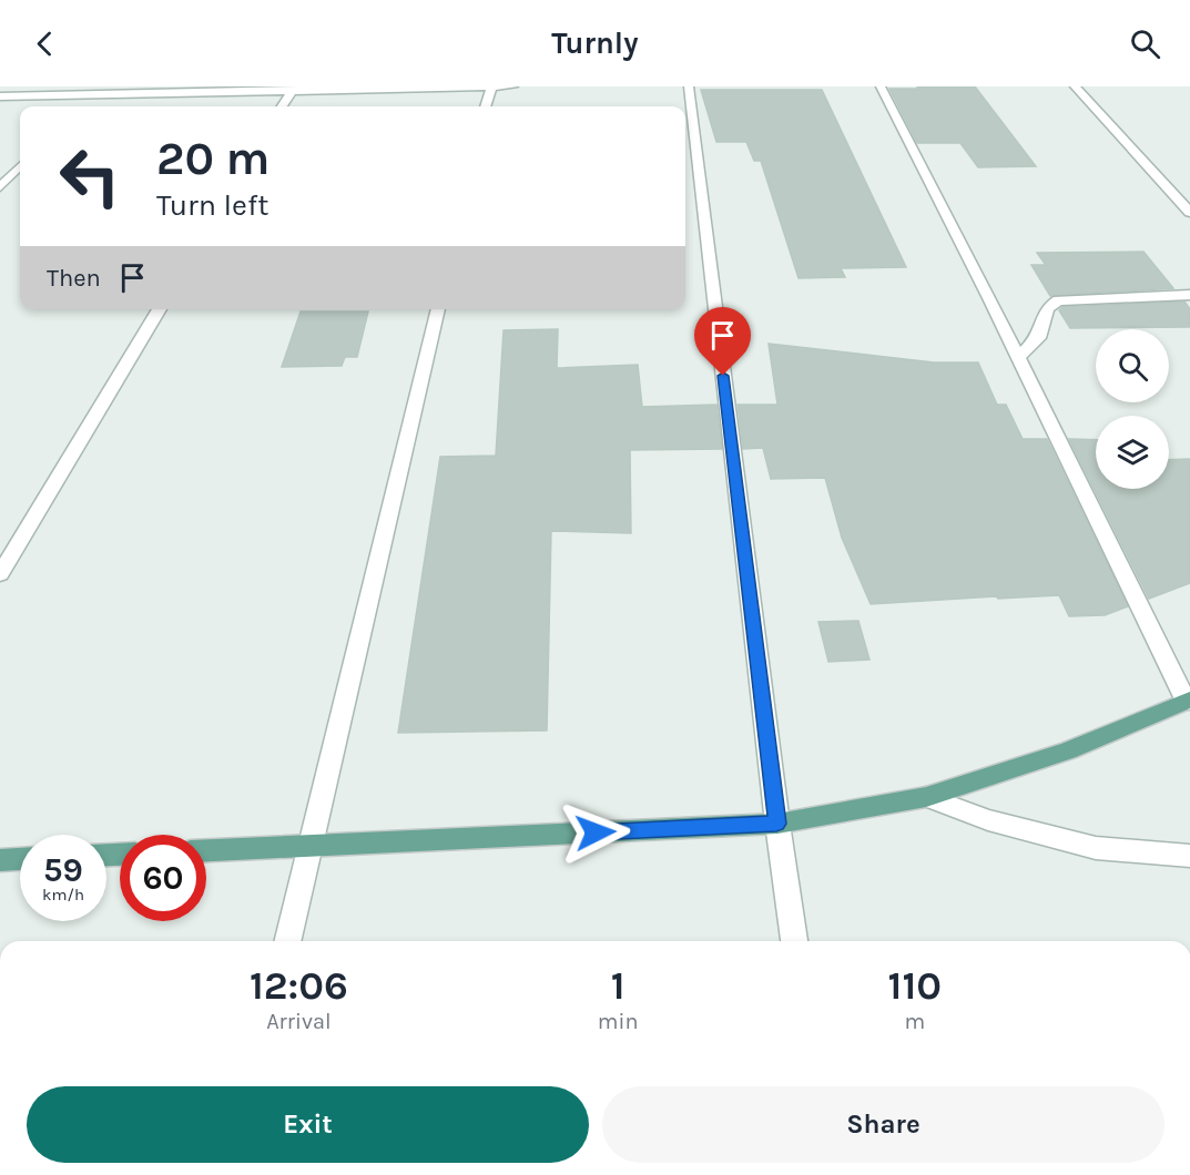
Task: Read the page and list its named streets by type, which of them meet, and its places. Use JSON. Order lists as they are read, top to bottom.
{
  "page": {
    "header": "Turnly",
    "turn": ["20 m", "Turn left"],
    "then": "Then",
    "speed": "59 km/h",
    "limit": "60",
    "eta": [
      "12:06",
      "Arrival",
      "1",
      "min",
      "110",
      "m"
    ],
    "buttons": ["Exit", "Share"]
  }
}
